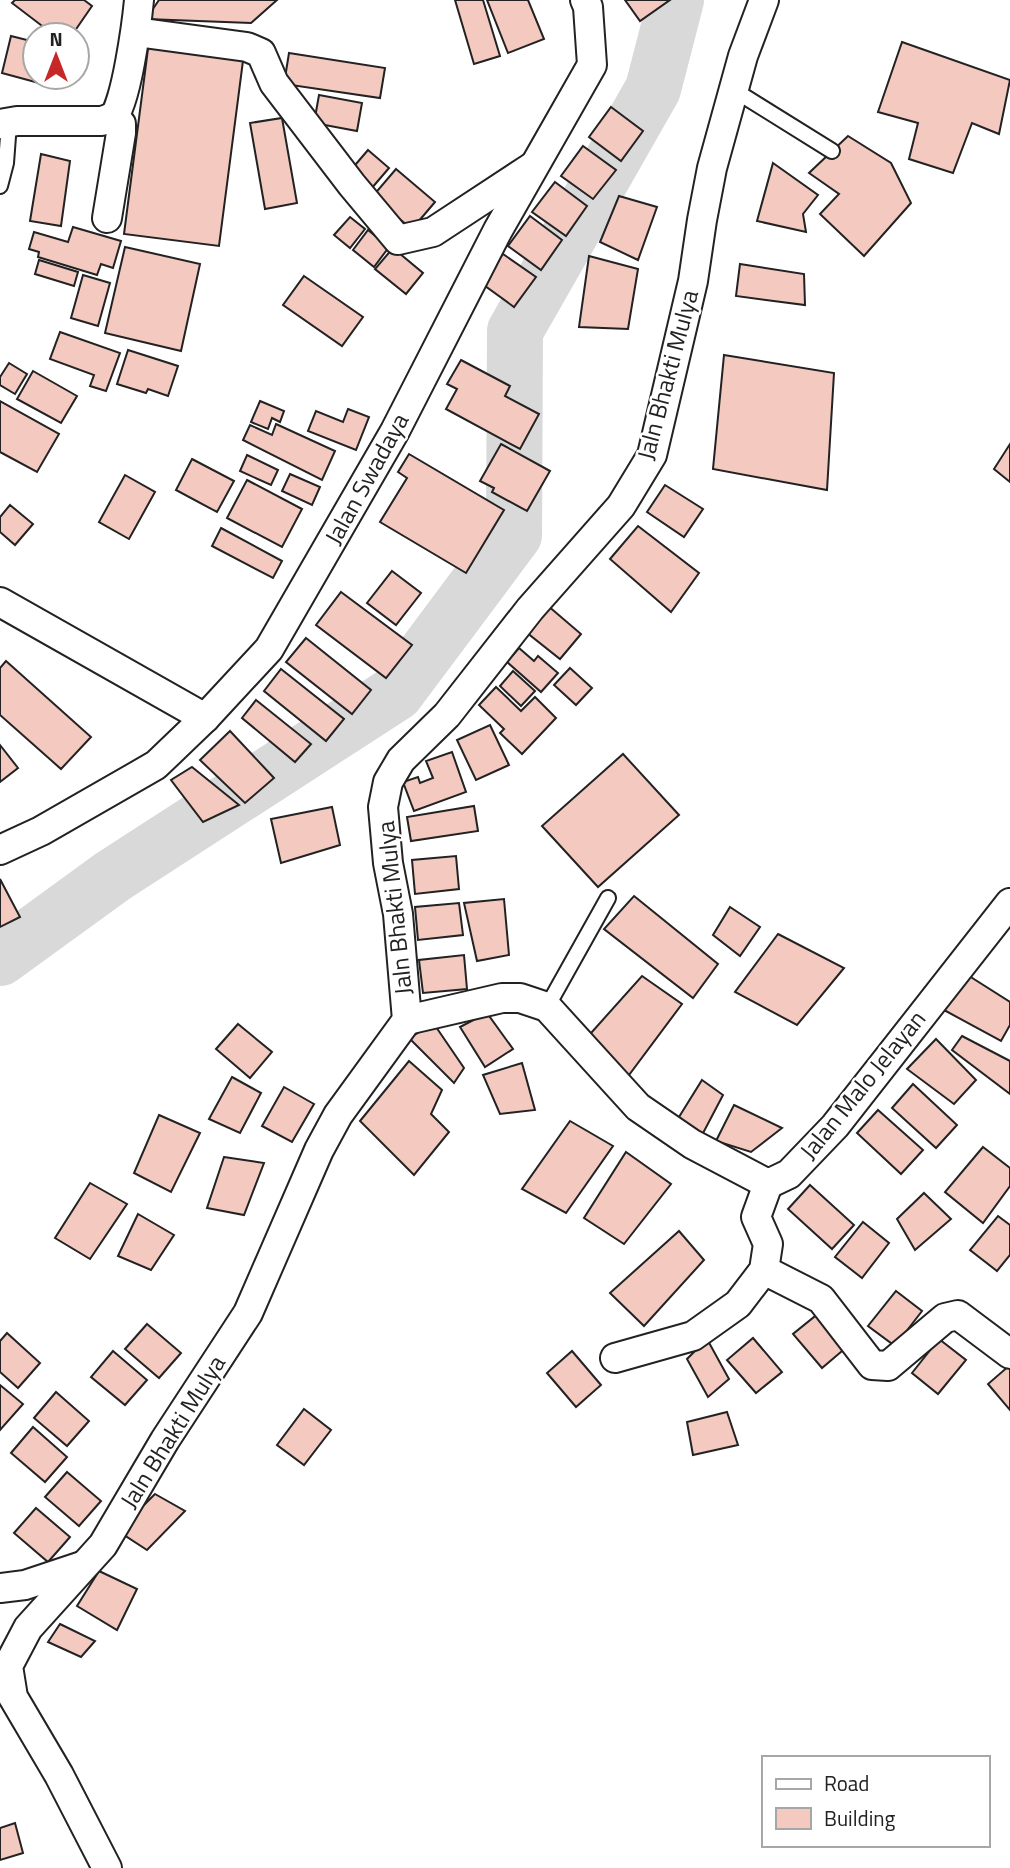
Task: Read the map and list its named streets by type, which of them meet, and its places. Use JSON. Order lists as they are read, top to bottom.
{
  "streets": {
    "street": ["Jaln Bhakti Mulya", "Jalan Swadaya", "Jalan Malo Jelayan"]
  },
  "legend": ["Road", "Building"],
  "north": "top"
}
